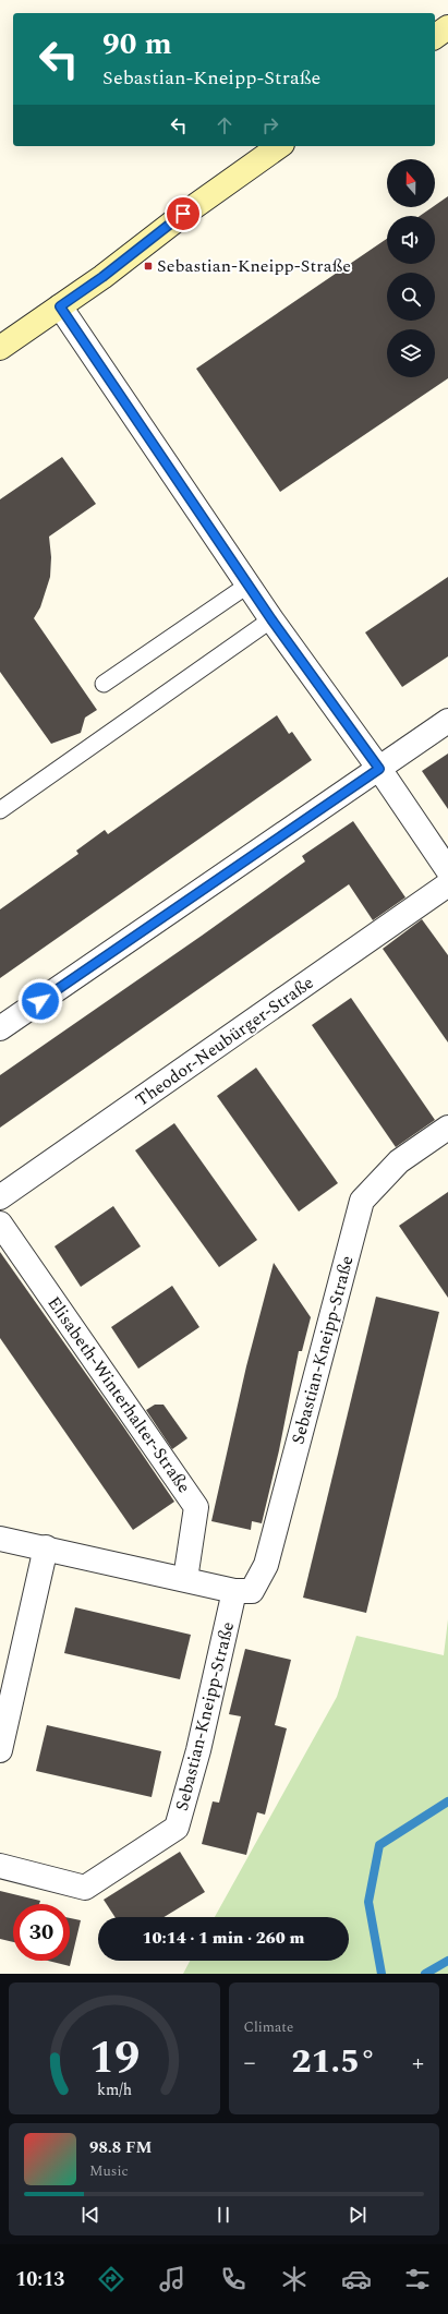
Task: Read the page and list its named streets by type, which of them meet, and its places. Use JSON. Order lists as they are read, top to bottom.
{
  "streets": {
    "street": ["Theodor-Neubürger-Straße", "Sebastian-Kneipp-Straße", "Elisabeth-Winterhalter-Straße"]
  },
  "crossings": [
    ["Sebastian-Kneipp-Straße", "Elisabeth-Winterhalter-Straße"]
  ],
  "places": {
    "transit": ["Sebastian-Kneipp-Straße"]
  },
  "north": "top",
  "page": {
    "turn": ["90 m", "Sebastian-Kneipp-Straße"],
    "limit": "30",
    "trip": "10:14 · 1 min · 260 m",
    "tile": "Climate",
    "heat": ["−", "21.5°", "+"],
    "song": ["98.8 FM", "Music"],
    "tabs": "10:13",
    "gauge": ["19", "km/h"]
  }
}
